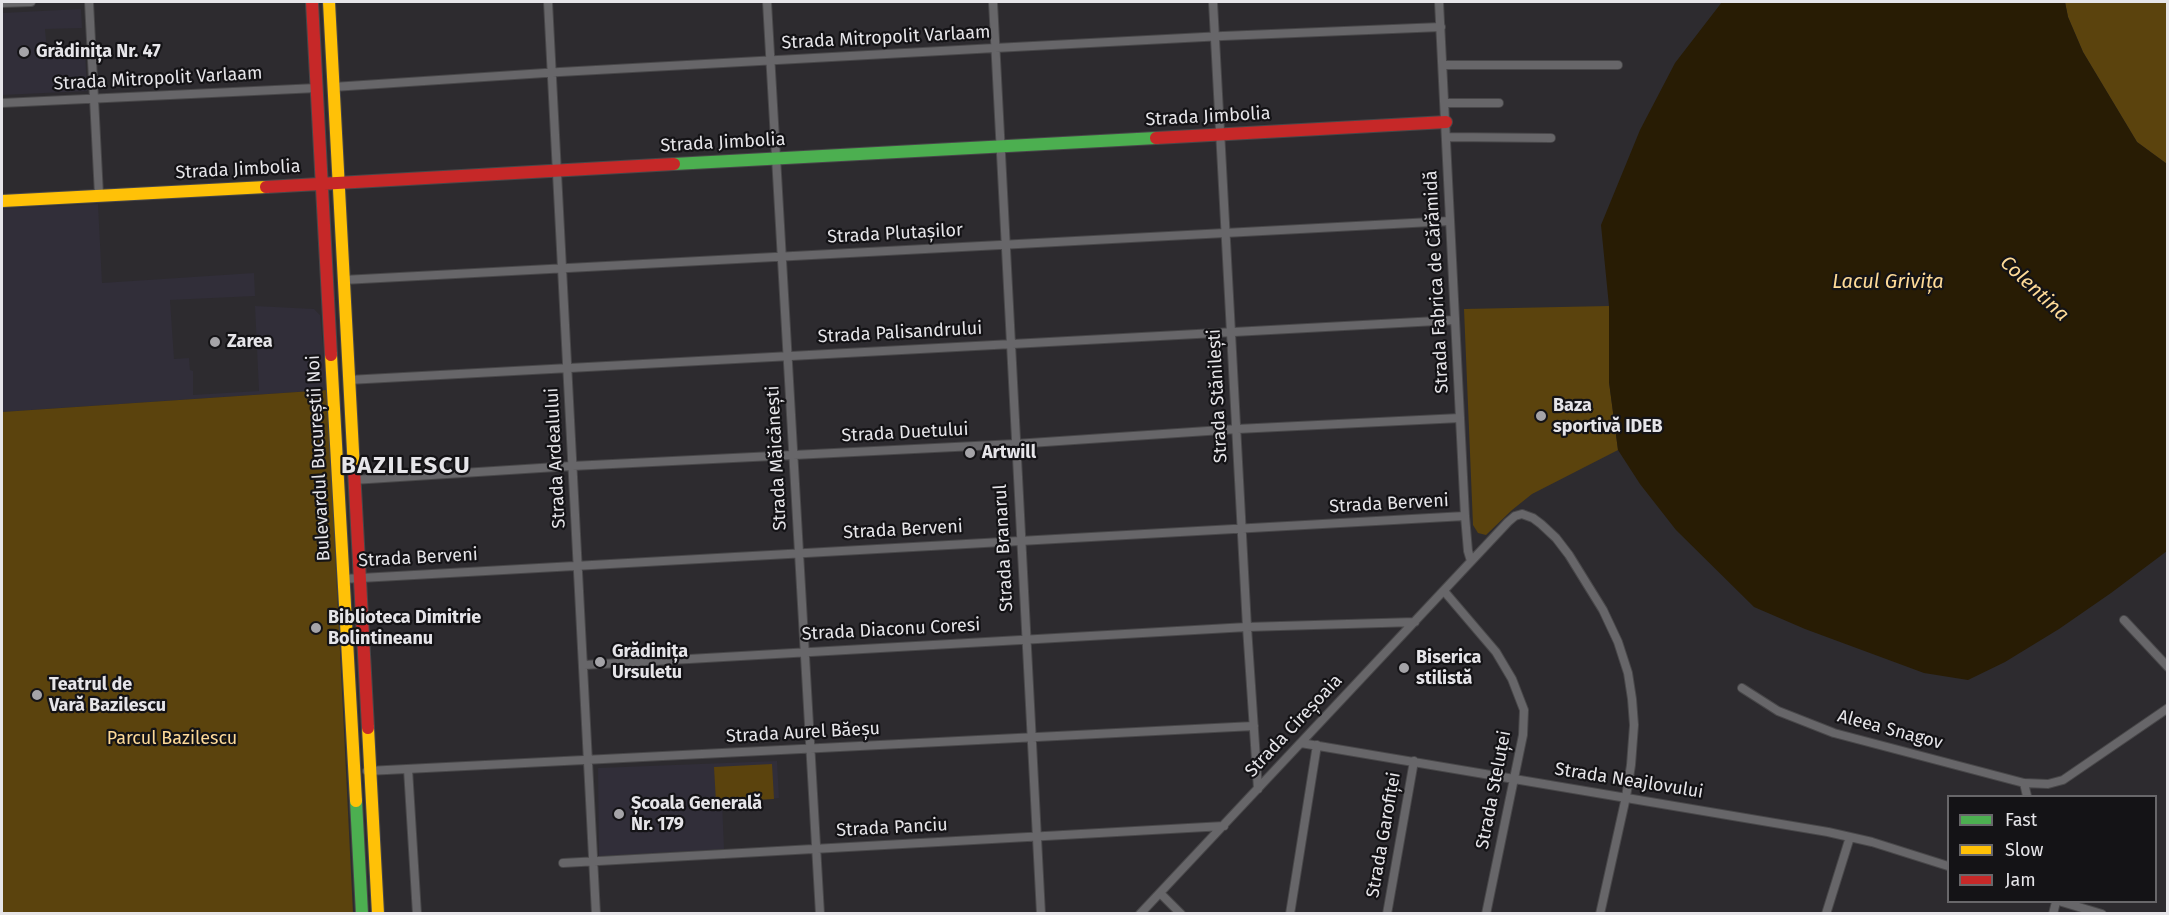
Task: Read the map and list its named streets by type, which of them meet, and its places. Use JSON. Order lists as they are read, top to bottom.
{
  "streets": {
    "main road": ["Strada Jimbolia", "Bulevardul Bucureștii Noi"],
    "street": [
      "Strada Mitropolit Varlaam",
      "Strada Plutașilor",
      "Strada Fabrica de Cărămidă",
      "Strada Palisandrului",
      "Strada Stănilești",
      "Strada Duetului",
      "Strada Ardealului",
      "Strada Măicănești",
      "Strada Berveni",
      "Strada Branarul",
      "Strada Diaconu Coresi",
      "Strada Cireșoaia",
      "Aleea Snagov",
      "Strada Aurel Băeșu",
      "Strada Neajlovului",
      "Strada Steluței",
      "Strada Panciu",
      "Strada Garofiței"
    ]
  },
  "crossings": [
    ["Strada Mitropolit Varlaam", "Strada Fabrica de Cărămidă"],
    ["Strada Mitropolit Varlaam", "Strada Stănilești"],
    ["Strada Mitropolit Varlaam", "Bulevardul Bucureștii Noi"],
    ["Strada Mitropolit Varlaam", "Strada Ardealului"],
    ["Strada Mitropolit Varlaam", "Strada Măicănești"],
    ["Strada Mitropolit Varlaam", "Strada Branarul"],
    ["Strada Jimbolia", "Strada Fabrica de Cărămidă"],
    ["Strada Jimbolia", "Strada Stănilești"],
    ["Strada Jimbolia", "Bulevardul Bucureștii Noi"],
    ["Strada Jimbolia", "Strada Ardealului"],
    ["Strada Jimbolia", "Strada Măicănești"],
    ["Strada Jimbolia", "Strada Branarul"],
    ["Strada Plutașilor", "Strada Fabrica de Cărămidă"],
    ["Strada Plutașilor", "Strada Stănilești"],
    ["Strada Plutașilor", "Bulevardul Bucureștii Noi"],
    ["Strada Plutașilor", "Strada Ardealului"],
    ["Strada Plutașilor", "Strada Măicănești"],
    ["Strada Plutașilor", "Strada Branarul"],
    ["Strada Fabrica de Cărămidă", "Strada Palisandrului"],
    ["Strada Fabrica de Cărămidă", "Strada Duetului"],
    ["Strada Fabrica de Cărămidă", "Strada Berveni"],
    ["Strada Fabrica de Cărămidă", "Strada Cireșoaia"],
    ["Strada Palisandrului", "Strada Stănilești"],
    ["Strada Palisandrului", "Bulevardul Bucureștii Noi"],
    ["Strada Palisandrului", "Strada Ardealului"],
    ["Strada Palisandrului", "Strada Măicănești"],
    ["Strada Palisandrului", "Strada Branarul"],
    ["Strada Stănilești", "Strada Duetului"],
    ["Strada Stănilești", "Strada Berveni"],
    ["Strada Stănilești", "Strada Diaconu Coresi"],
    ["Strada Stănilești", "Strada Cireșoaia"],
    ["Strada Stănilești", "Strada Aurel Băeșu"],
    ["Strada Duetului", "Bulevardul Bucureștii Noi"],
    ["Strada Duetului", "Strada Ardealului"],
    ["Strada Duetului", "Strada Măicănești"],
    ["Strada Duetului", "Strada Branarul"],
    ["Bulevardul Bucureștii Noi", "Strada Berveni"],
    ["Bulevardul Bucureștii Noi", "Strada Aurel Băeșu"],
    ["Strada Ardealului", "Strada Berveni"],
    ["Strada Ardealului", "Strada Diaconu Coresi"],
    ["Strada Ardealului", "Strada Aurel Băeșu"],
    ["Strada Ardealului", "Strada Panciu"],
    ["Strada Măicănești", "Strada Berveni"],
    ["Strada Măicănești", "Strada Diaconu Coresi"],
    ["Strada Măicănești", "Strada Aurel Băeșu"],
    ["Strada Măicănești", "Strada Panciu"],
    ["Strada Berveni", "Strada Branarul"],
    ["Strada Branarul", "Strada Diaconu Coresi"],
    ["Strada Branarul", "Strada Aurel Băeșu"],
    ["Strada Branarul", "Strada Panciu"],
    ["Strada Diaconu Coresi", "Strada Cireșoaia"],
    ["Strada Cireșoaia", "Strada Neajlovului"],
    ["Strada Cireșoaia", "Strada Steluței"],
    ["Strada Cireșoaia", "Strada Panciu"],
    ["Strada Neajlovului", "Strada Steluței"],
    ["Strada Neajlovului", "Strada Garofiței"]
  ],
  "districts": ["BAZILESCU"],
  "water": ["Lacul Grivița", "Colentina"],
  "parks": ["Parcul Bazilescu"],
  "places": [
    "Grădinița Nr. 47",
    "Zarea",
    "Baza sportivă IDEB",
    "Artwill",
    "Biblioteca Dimitrie Bolintineanu",
    "Grădinița Ursuletu",
    "Biserica stilistă",
    "Teatrul de Vară Bazilescu",
    "Școala Generală Nr. 179"
  ],
  "legend": ["Fast", "Slow", "Jam"]
}
